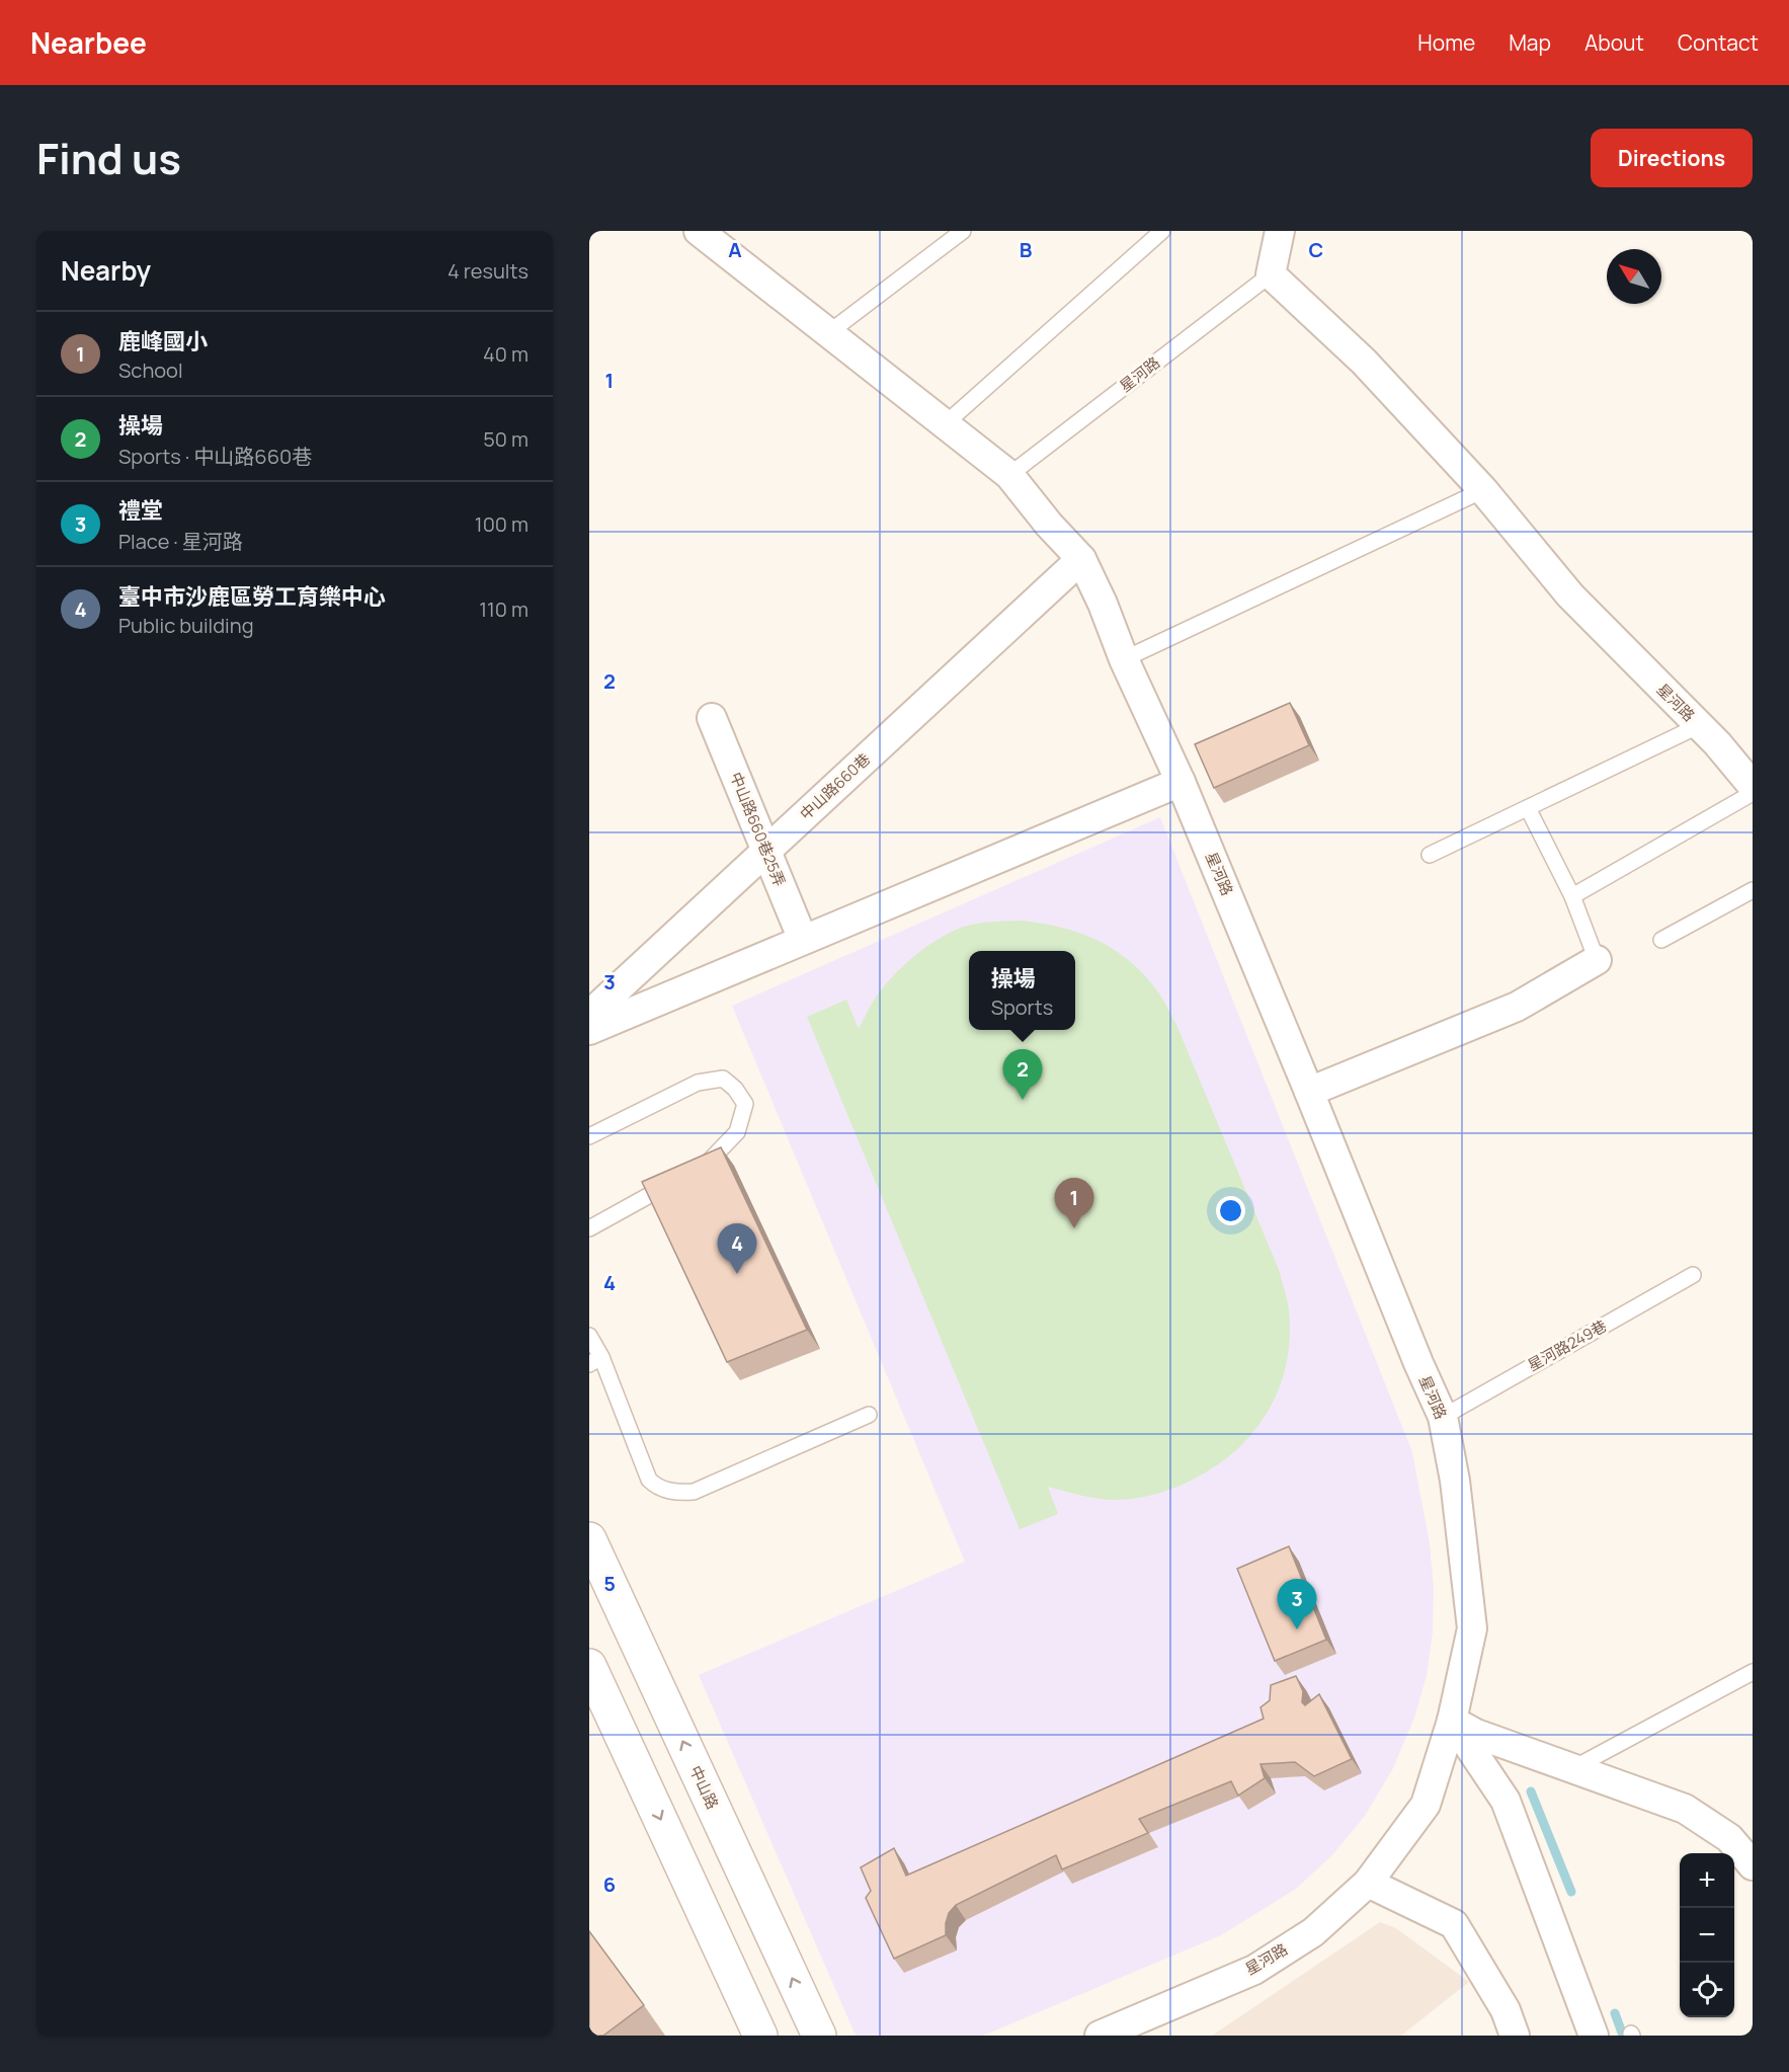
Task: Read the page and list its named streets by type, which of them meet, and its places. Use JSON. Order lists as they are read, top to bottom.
{
  "streets": {
    "street": [
      "星河路",
      "中山路660巷",
      "中山路660巷25弄",
      "中山路"
    ],
    "lane": ["星河路249巷"]
  },
  "crossings": [
    ["星河路", "中山路660巷"],
    ["星河路", "星河路249巷"],
    ["中山路660巷", "中山路660巷25弄"]
  ],
  "north": "top left",
  "page": {
    "header": "Nearbee",
    "nav": [
      "Home",
      "Map",
      "About",
      "Contact"
    ],
    "title": "Find us",
    "buttons": "Directions",
    "heading": ["Nearby", "4 results"],
    "list": [
      {
        "mark": "1",
        "name": "鹿峰國小",
        "note": "School",
        "value": "40 m"
      },
      {
        "mark": "2",
        "name": "操場",
        "note": "Sports · 中山路660巷",
        "value": "50 m"
      },
      {
        "mark": "3",
        "name": "禮堂",
        "note": "Place · 星河路",
        "value": "100 m"
      },
      {
        "mark": "4",
        "name": "臺中市沙鹿區勞工育樂中心",
        "note": "Public building",
        "value": "110 m"
      }
    ],
    "popup": ["操場", "Sports"],
    "pins": [
      "2",
      "1",
      "4",
      "3"
    ],
    "map_buttons": ["+", "−"]
  },
  "grid": {
    "columns": ["A", "B", "C"],
    "rows": [
      "1",
      "2",
      "3",
      "4",
      "5",
      "6"
    ]
  }
}
